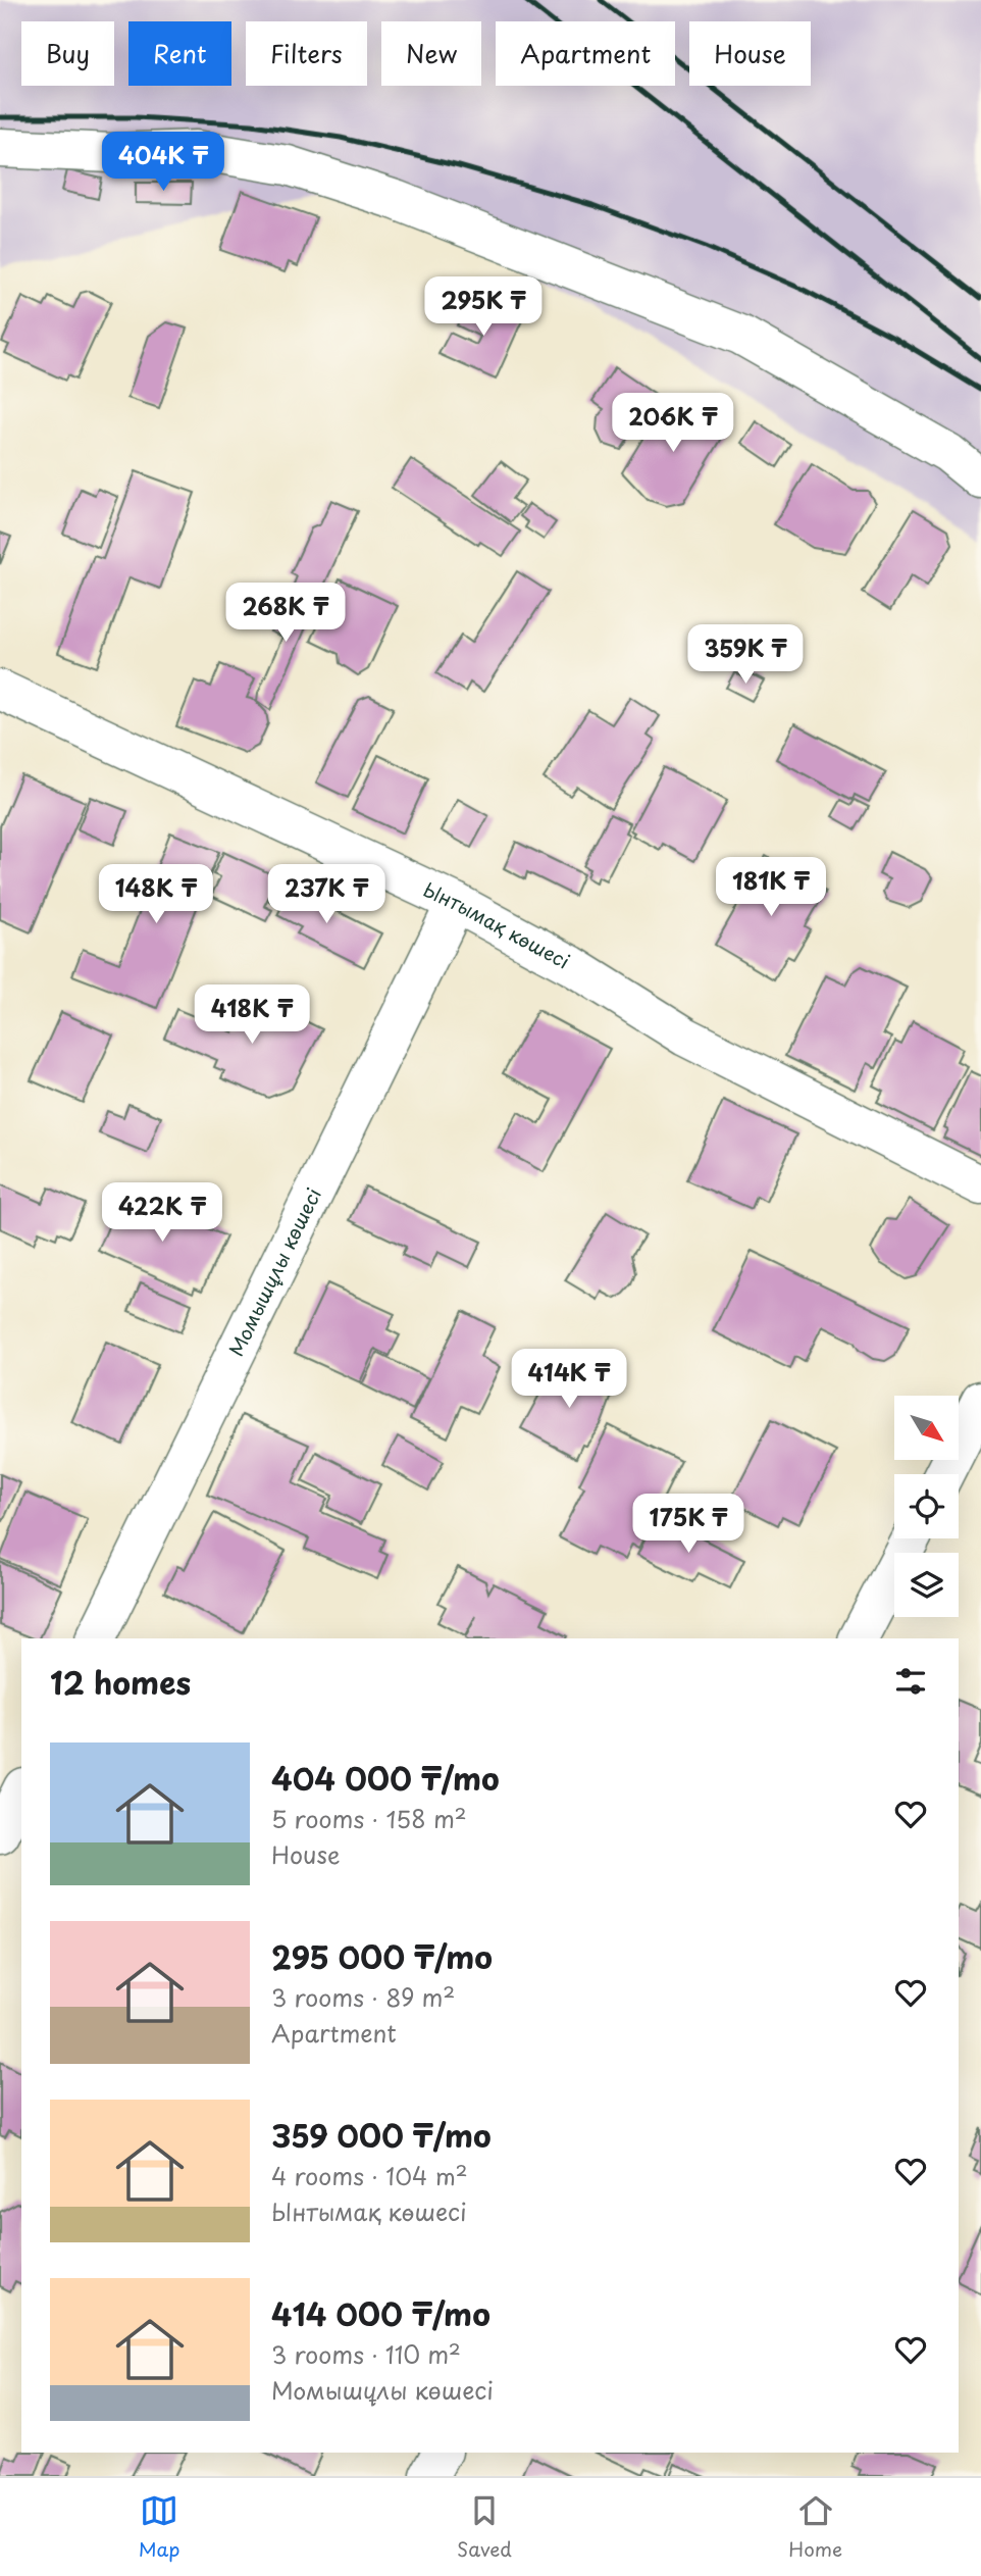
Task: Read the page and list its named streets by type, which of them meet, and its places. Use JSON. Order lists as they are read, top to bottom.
{
  "streets": {
    "street": ["Ынтымақ көшесі", "Момышұлы көшесі"]
  },
  "crossings": [
    ["Ынтымақ көшесі", "Момышұлы көшесі"]
  ],
  "north": "bottom right",
  "page": {
    "chip": [
      "Buy",
      "Rent",
      "Filters",
      "New",
      "Apartment",
      "House"
    ],
    "price": [
      "404K ₸",
      "295K ₸",
      "206K ₸",
      "268K ₸",
      "359K ₸",
      "181K ₸",
      "148K ₸",
      "237K ₸",
      "418K ₸",
      "422K ₸",
      "414K ₸",
      "175K ₸"
    ],
    "heading": "12 homes",
    "list": [
      {
        "name": "404 000 ₸/mo",
        "note": "5 rooms · 158 m² · House"
      },
      {
        "name": "295 000 ₸/mo",
        "note": "3 rooms · 89 m² · Apartment"
      },
      {
        "name": "359 000 ₸/mo",
        "note": "4 rooms · 104 m² · Ынтымақ көшесі"
      },
      {
        "name": "414 000 ₸/mo",
        "note": "3 rooms · 110 m² · Момышұлы көшесі"
      }
    ],
    "tabs": ["Map", "Saved", "Home"]
  }
}
